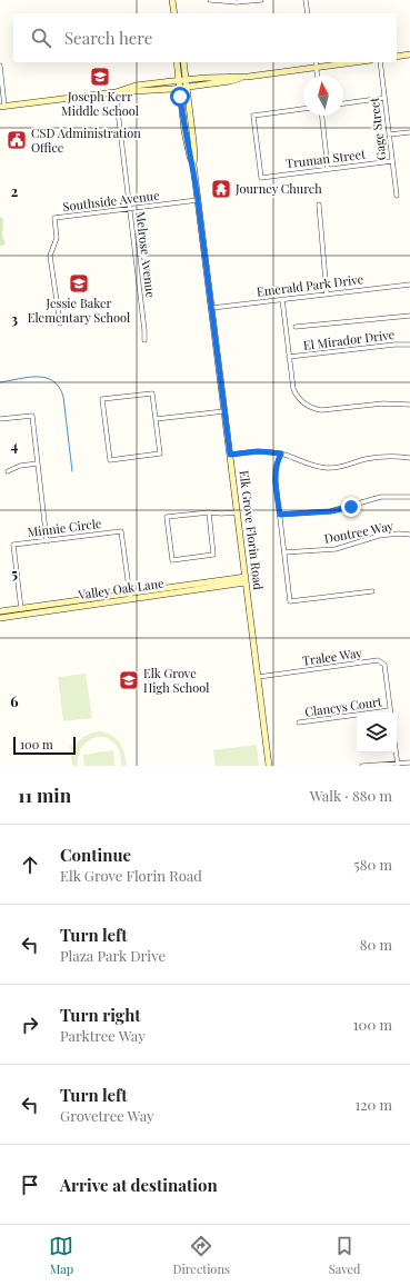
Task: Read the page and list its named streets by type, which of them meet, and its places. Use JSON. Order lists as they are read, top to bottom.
{
  "streets": {
    "main road": ["Elk Grove Florin Road", "Valley Oak Lane"],
    "street": [
      "Gage Street",
      "Truman Street",
      "Southside Avenue",
      "Melrose Avenue",
      "Emerald Park Drive",
      "El Mirador Drive",
      "Minnie Circle",
      "Dontree Way",
      "Tralee Way",
      "Clancys Court"
    ]
  },
  "crossings": [
    ["Gage Street", "Truman Street"],
    ["Southside Avenue", "Melrose Avenue"],
    ["Southside Avenue", "Elk Grove Florin Road"],
    ["Emerald Park Drive", "Elk Grove Florin Road"],
    ["Minnie Circle", "Valley Oak Lane"],
    ["Elk Grove Florin Road", "Valley Oak Lane"],
    ["Elk Grove Florin Road", "Tralee Way"],
    ["Tralee Way", "Clancys Court"]
  ],
  "places": {
    "school or university": ["Joseph Kerr Middle School", "Jessie Baker Elementary School", "Elk Grove High School"],
    "public building": ["CSD Administration Office"],
    "temple": ["Journey Church"]
  },
  "scale_bar": "100 m",
  "north": "top",
  "page": {
    "search": "Search here",
    "scale": "100 m",
    "heading": ["11 min", "Walk · 880 m"],
    "list": [
      ["Continue", "Elk Grove Florin Road", "580 m"],
      ["Turn left", "Plaza Park Drive", "80 m"],
      ["Turn right", "Parktree Way", "100 m"],
      ["Turn left", "Grovetree Way", "120 m"],
      "Arrive at destination"
    ],
    "nav": ["Map", "Directions", "Saved"]
  },
  "grid": {
    "rows": [
      "2",
      "3",
      "4",
      "5",
      "6"
    ]
  }
}
